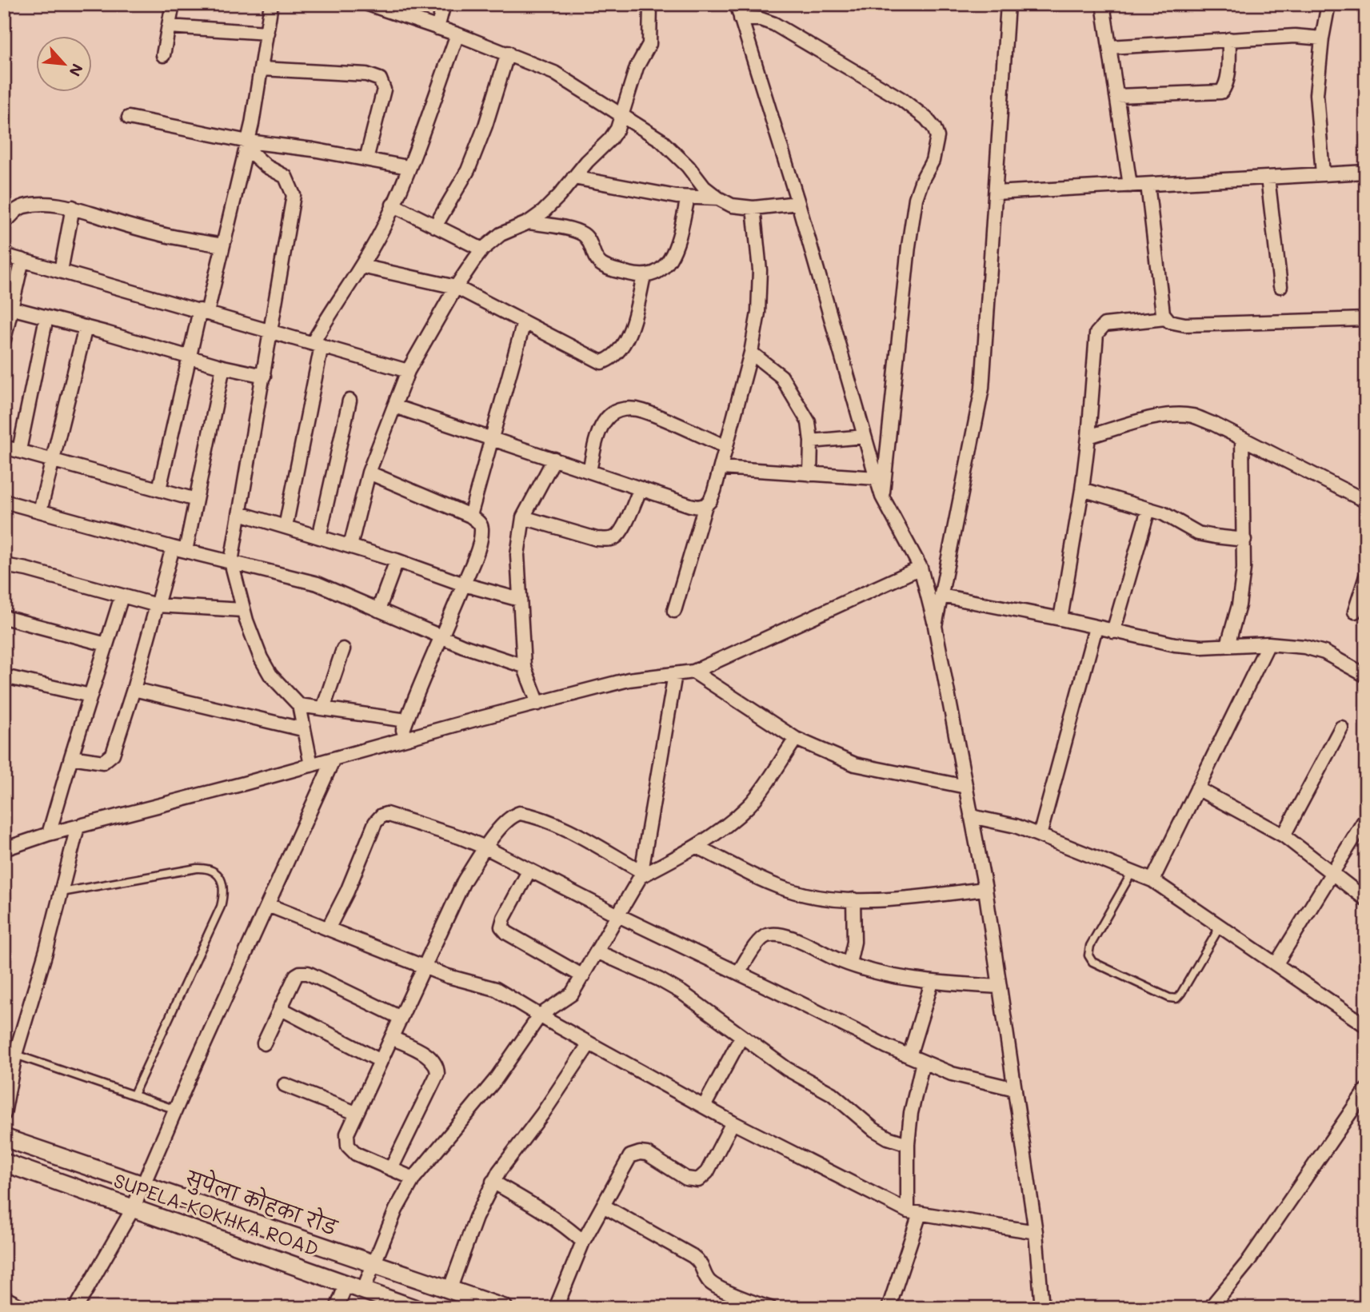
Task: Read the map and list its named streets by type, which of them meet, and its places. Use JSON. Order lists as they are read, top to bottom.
{
  "streets": {
    "street": ["सुपेला कोहका रोड", "SUPELA-KOKHKA ROAD"]
  },
  "north": "bottom right"
}
